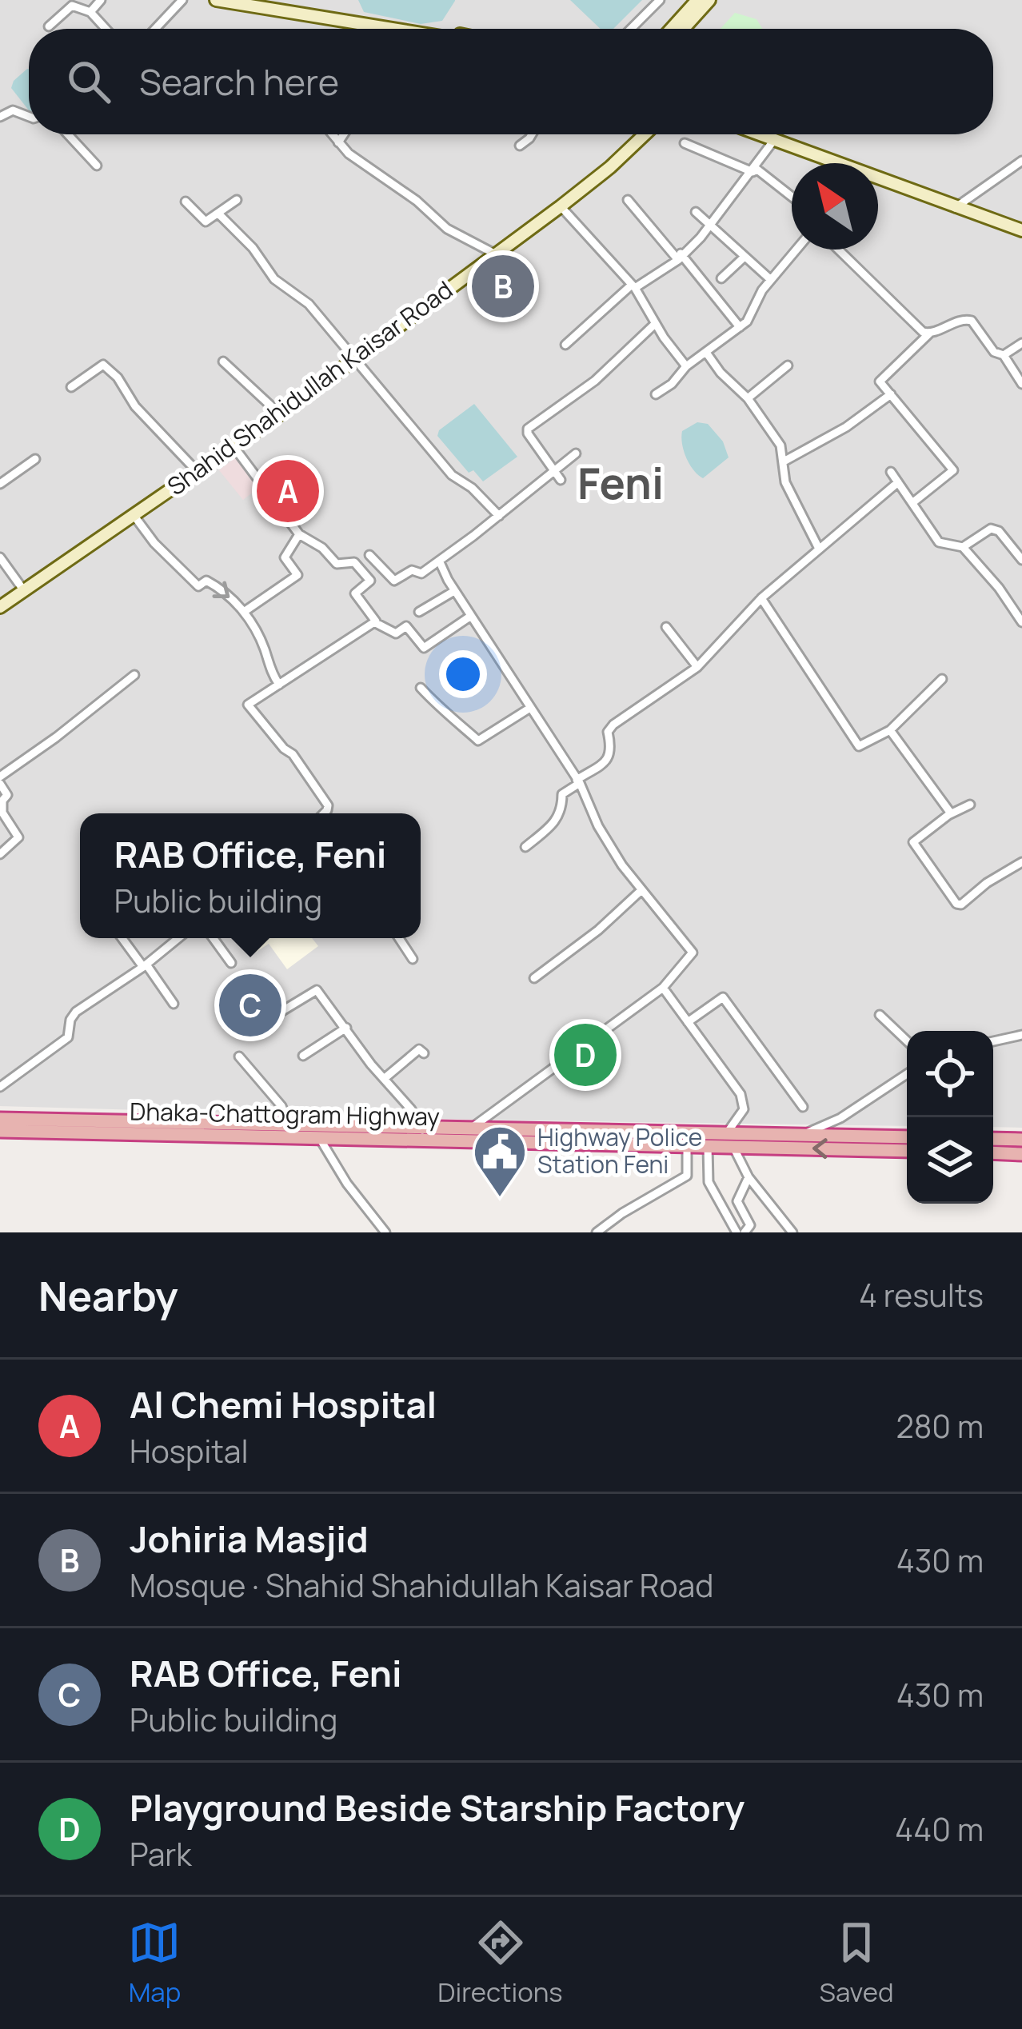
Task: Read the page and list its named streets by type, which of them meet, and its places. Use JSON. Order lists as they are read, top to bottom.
{
  "streets": {
    "highway": ["Dhaka-Chattogram Highway"],
    "main road": ["Shahid Shahidullah Kaisar Road"]
  },
  "districts": ["Feni"],
  "places": {
    "public building": ["Highway Police Station Feni"]
  },
  "north": "top left",
  "page": {
    "search": "Search here",
    "pins": [
      "B",
      "A",
      "C",
      "D"
    ],
    "popup": ["RAB Office, Feni", "Public building"],
    "heading": ["Nearby", "4 results"],
    "list": [
      {
        "mark": "A",
        "name": "Al Chemi Hospital",
        "note": "Hospital",
        "value": "280 m"
      },
      {
        "mark": "B",
        "name": "Johiria Masjid",
        "note": "Mosque · Shahid Shahidullah Kaisar Road",
        "value": "430 m"
      },
      {
        "mark": "C",
        "name": "RAB Office, Feni",
        "note": "Public building",
        "value": "430 m"
      },
      {
        "mark": "D",
        "name": "Playground Beside Starship Factory",
        "note": "Park",
        "value": "440 m"
      }
    ],
    "nav": ["Map", "Directions", "Saved"]
  }
}
